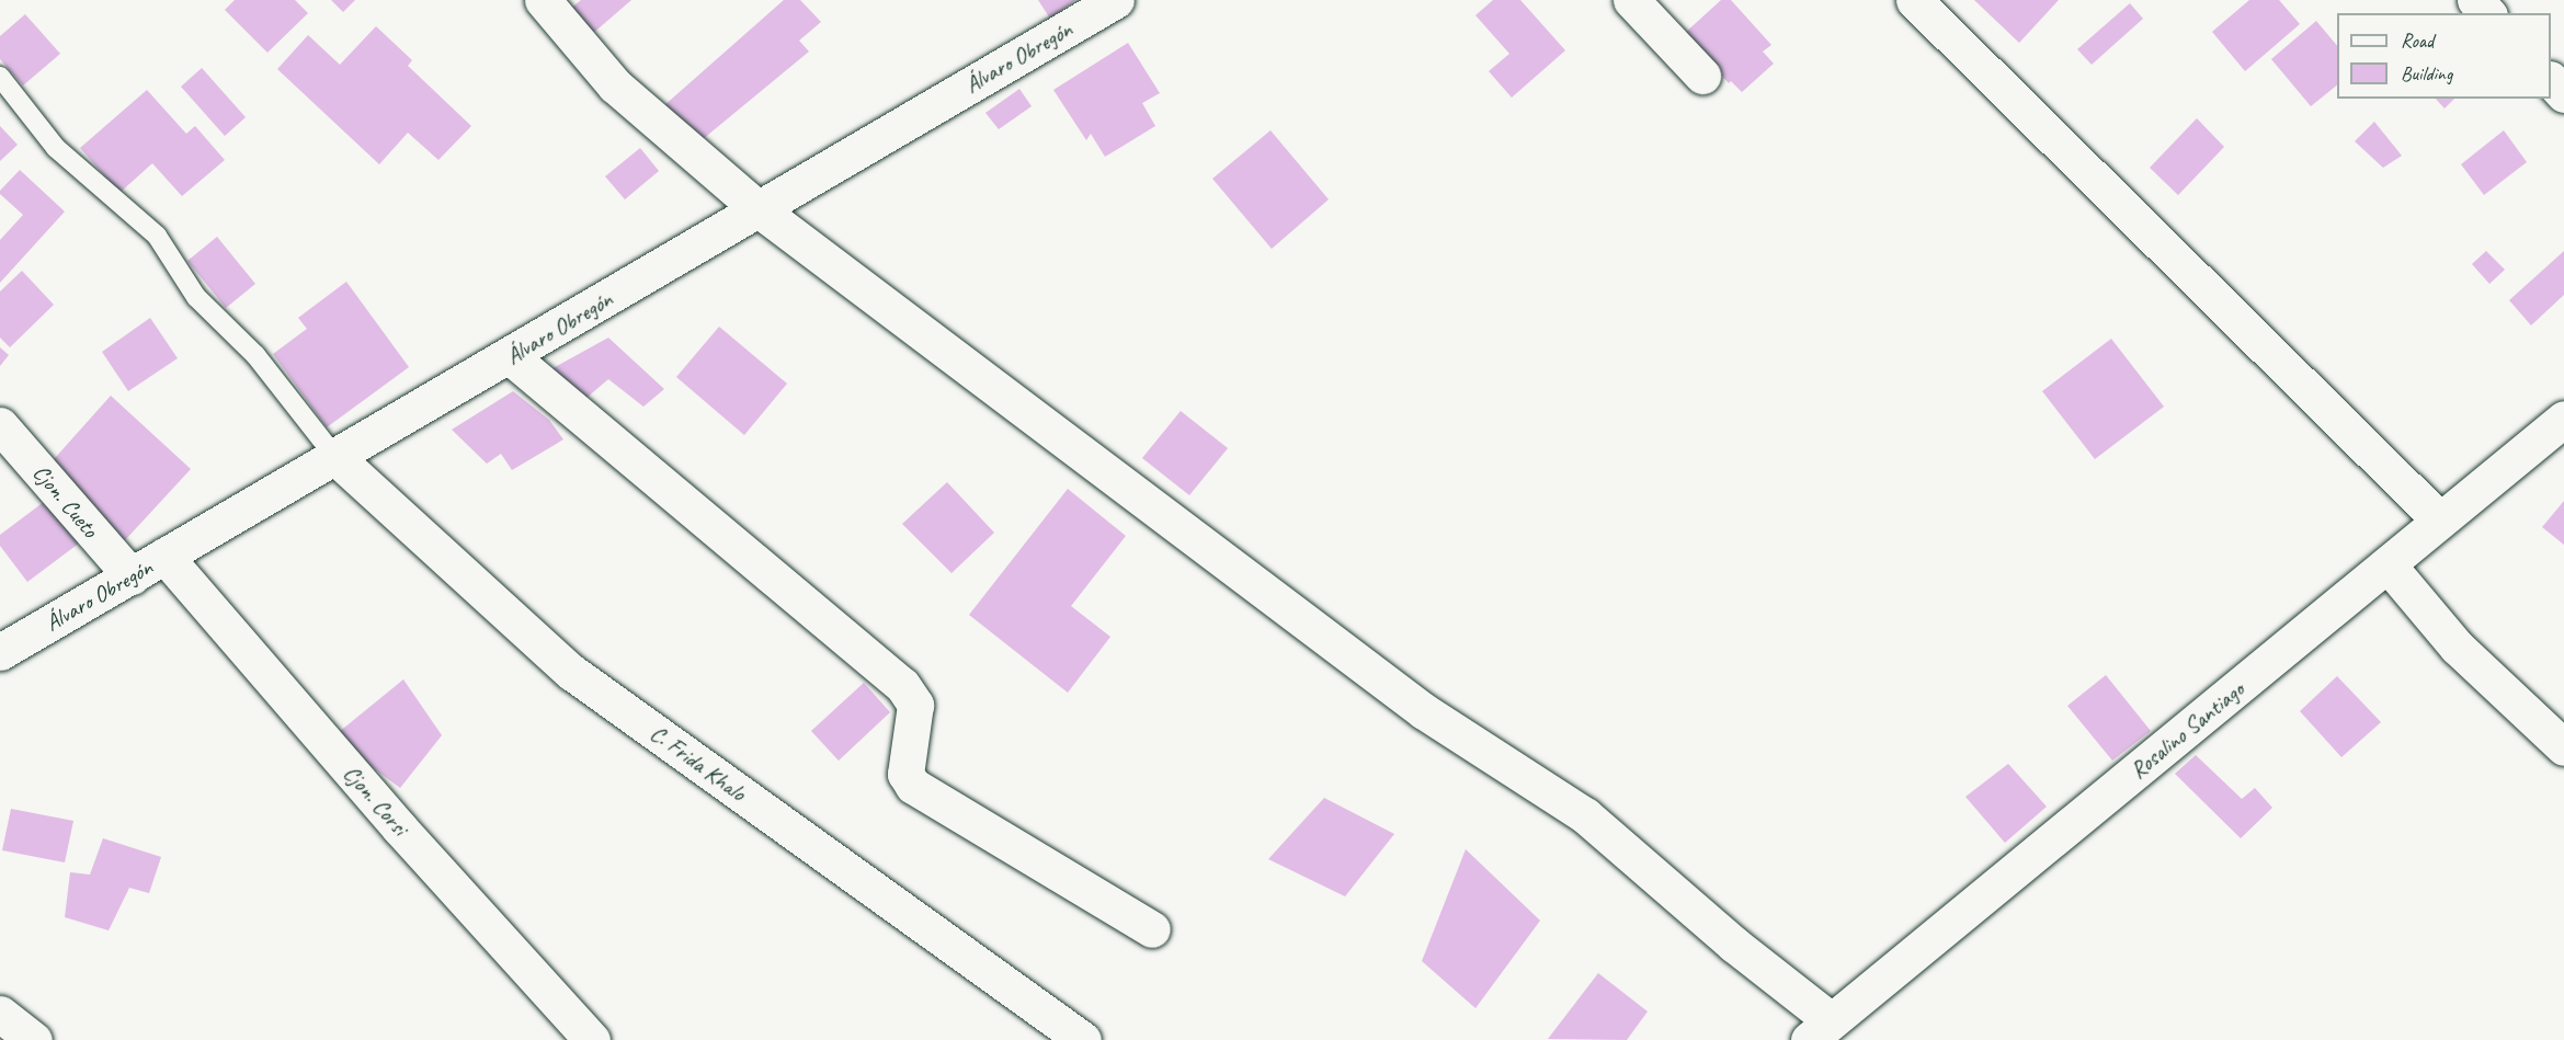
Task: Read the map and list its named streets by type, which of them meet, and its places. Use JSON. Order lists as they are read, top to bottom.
{
  "streets": {
    "street": [
      "Álvaro Obregón",
      "Cjon. Cueto",
      "Rosalino Santiago",
      "C. Frida Khalo",
      "Cjon. Corsi"
    ]
  },
  "crossings": [
    ["Álvaro Obregón", "Cjon. Cueto"],
    ["Álvaro Obregón", "C. Frida Khalo"],
    ["Álvaro Obregón", "Cjon. Corsi"]
  ],
  "legend": ["Road", "Building"]
}
